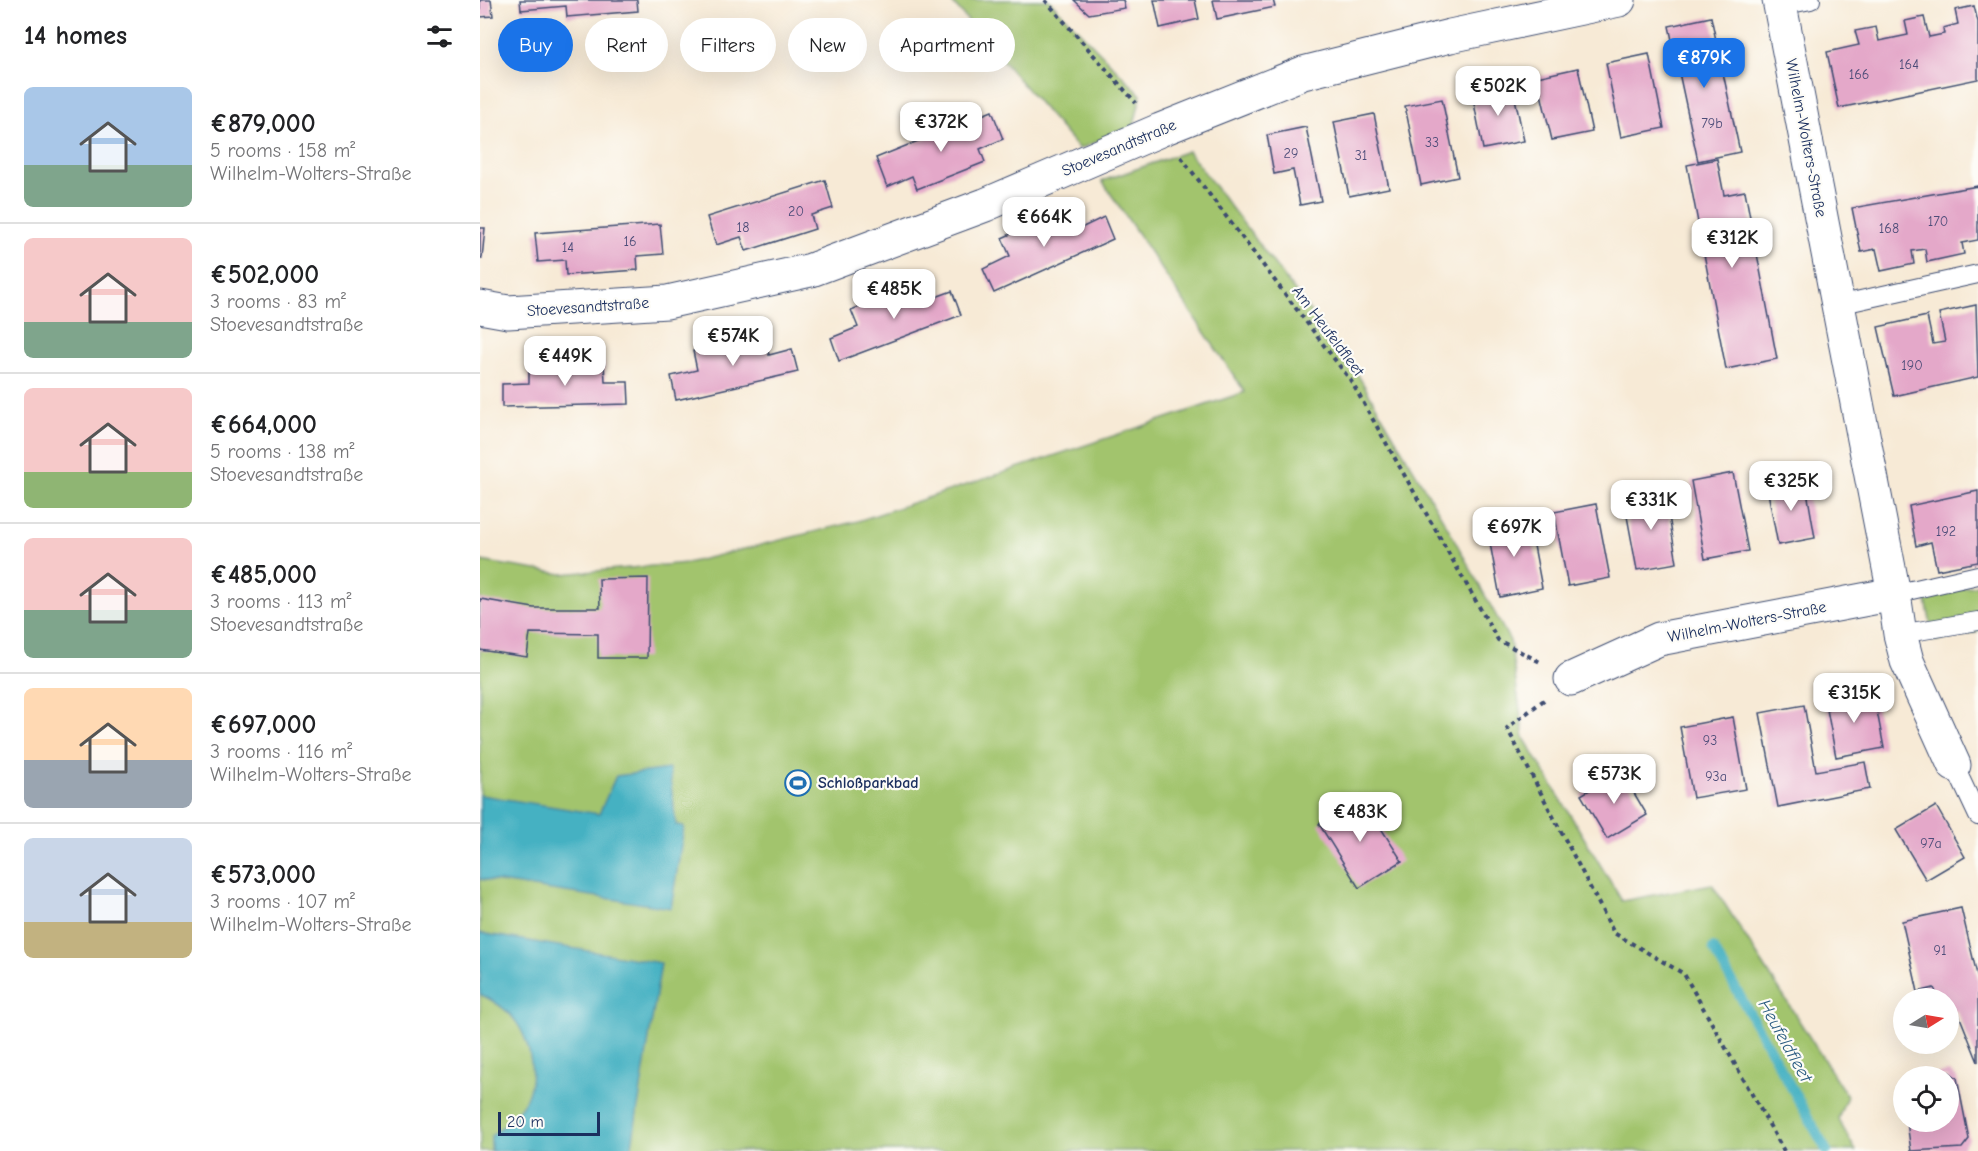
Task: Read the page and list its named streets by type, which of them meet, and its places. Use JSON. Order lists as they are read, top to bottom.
{
  "streets": {
    "street": ["Wilhelm-Wolters-Straße", "Stoevesandtstraße"],
    "path": ["Am Heufeldfleet"]
  },
  "crossings": [
    ["Wilhelm-Wolters-Straße", "Am Heufeldfleet"],
    ["Stoevesandtstraße", "Am Heufeldfleet"]
  ],
  "water": ["Heufeldfleet"],
  "places": {
    "sports": ["Schloßparkbad"]
  },
  "house_numbers": [
    "164",
    "166",
    "79b",
    "33",
    "29",
    "31",
    "20",
    "170",
    "18",
    "168",
    "16",
    "14",
    "190",
    "192",
    "93",
    "93a",
    "97a",
    "91"
  ],
  "scale_bar": "20 m",
  "north": "right",
  "page": {
    "heading": "14 homes",
    "chip": [
      "Buy",
      "Rent",
      "Filters",
      "New",
      "Apartment"
    ],
    "price": [
      "€879K",
      "€502K",
      "€372K",
      "€664K",
      "€312K",
      "€485K",
      "€574K",
      "€449K",
      "€325K",
      "€331K",
      "€697K",
      "€315K",
      "€573K",
      "€483K"
    ],
    "list": [
      {
        "name": "€879,000",
        "note": "5 rooms · 158 m² · Wilhelm-Wolters-Straße"
      },
      {
        "name": "€502,000",
        "note": "3 rooms · 83 m² · Stoevesandtstraße"
      },
      {
        "name": "€664,000",
        "note": "5 rooms · 138 m² · Stoevesandtstraße"
      },
      {
        "name": "€485,000",
        "note": "3 rooms · 113 m² · Stoevesandtstraße"
      },
      {
        "name": "€697,000",
        "note": "3 rooms · 116 m² · Wilhelm-Wolters-Straße"
      },
      {
        "name": "€573,000",
        "note": "3 rooms · 107 m² · Wilhelm-Wolters-Straße"
      }
    ],
    "scale": "20 m"
  }
}
